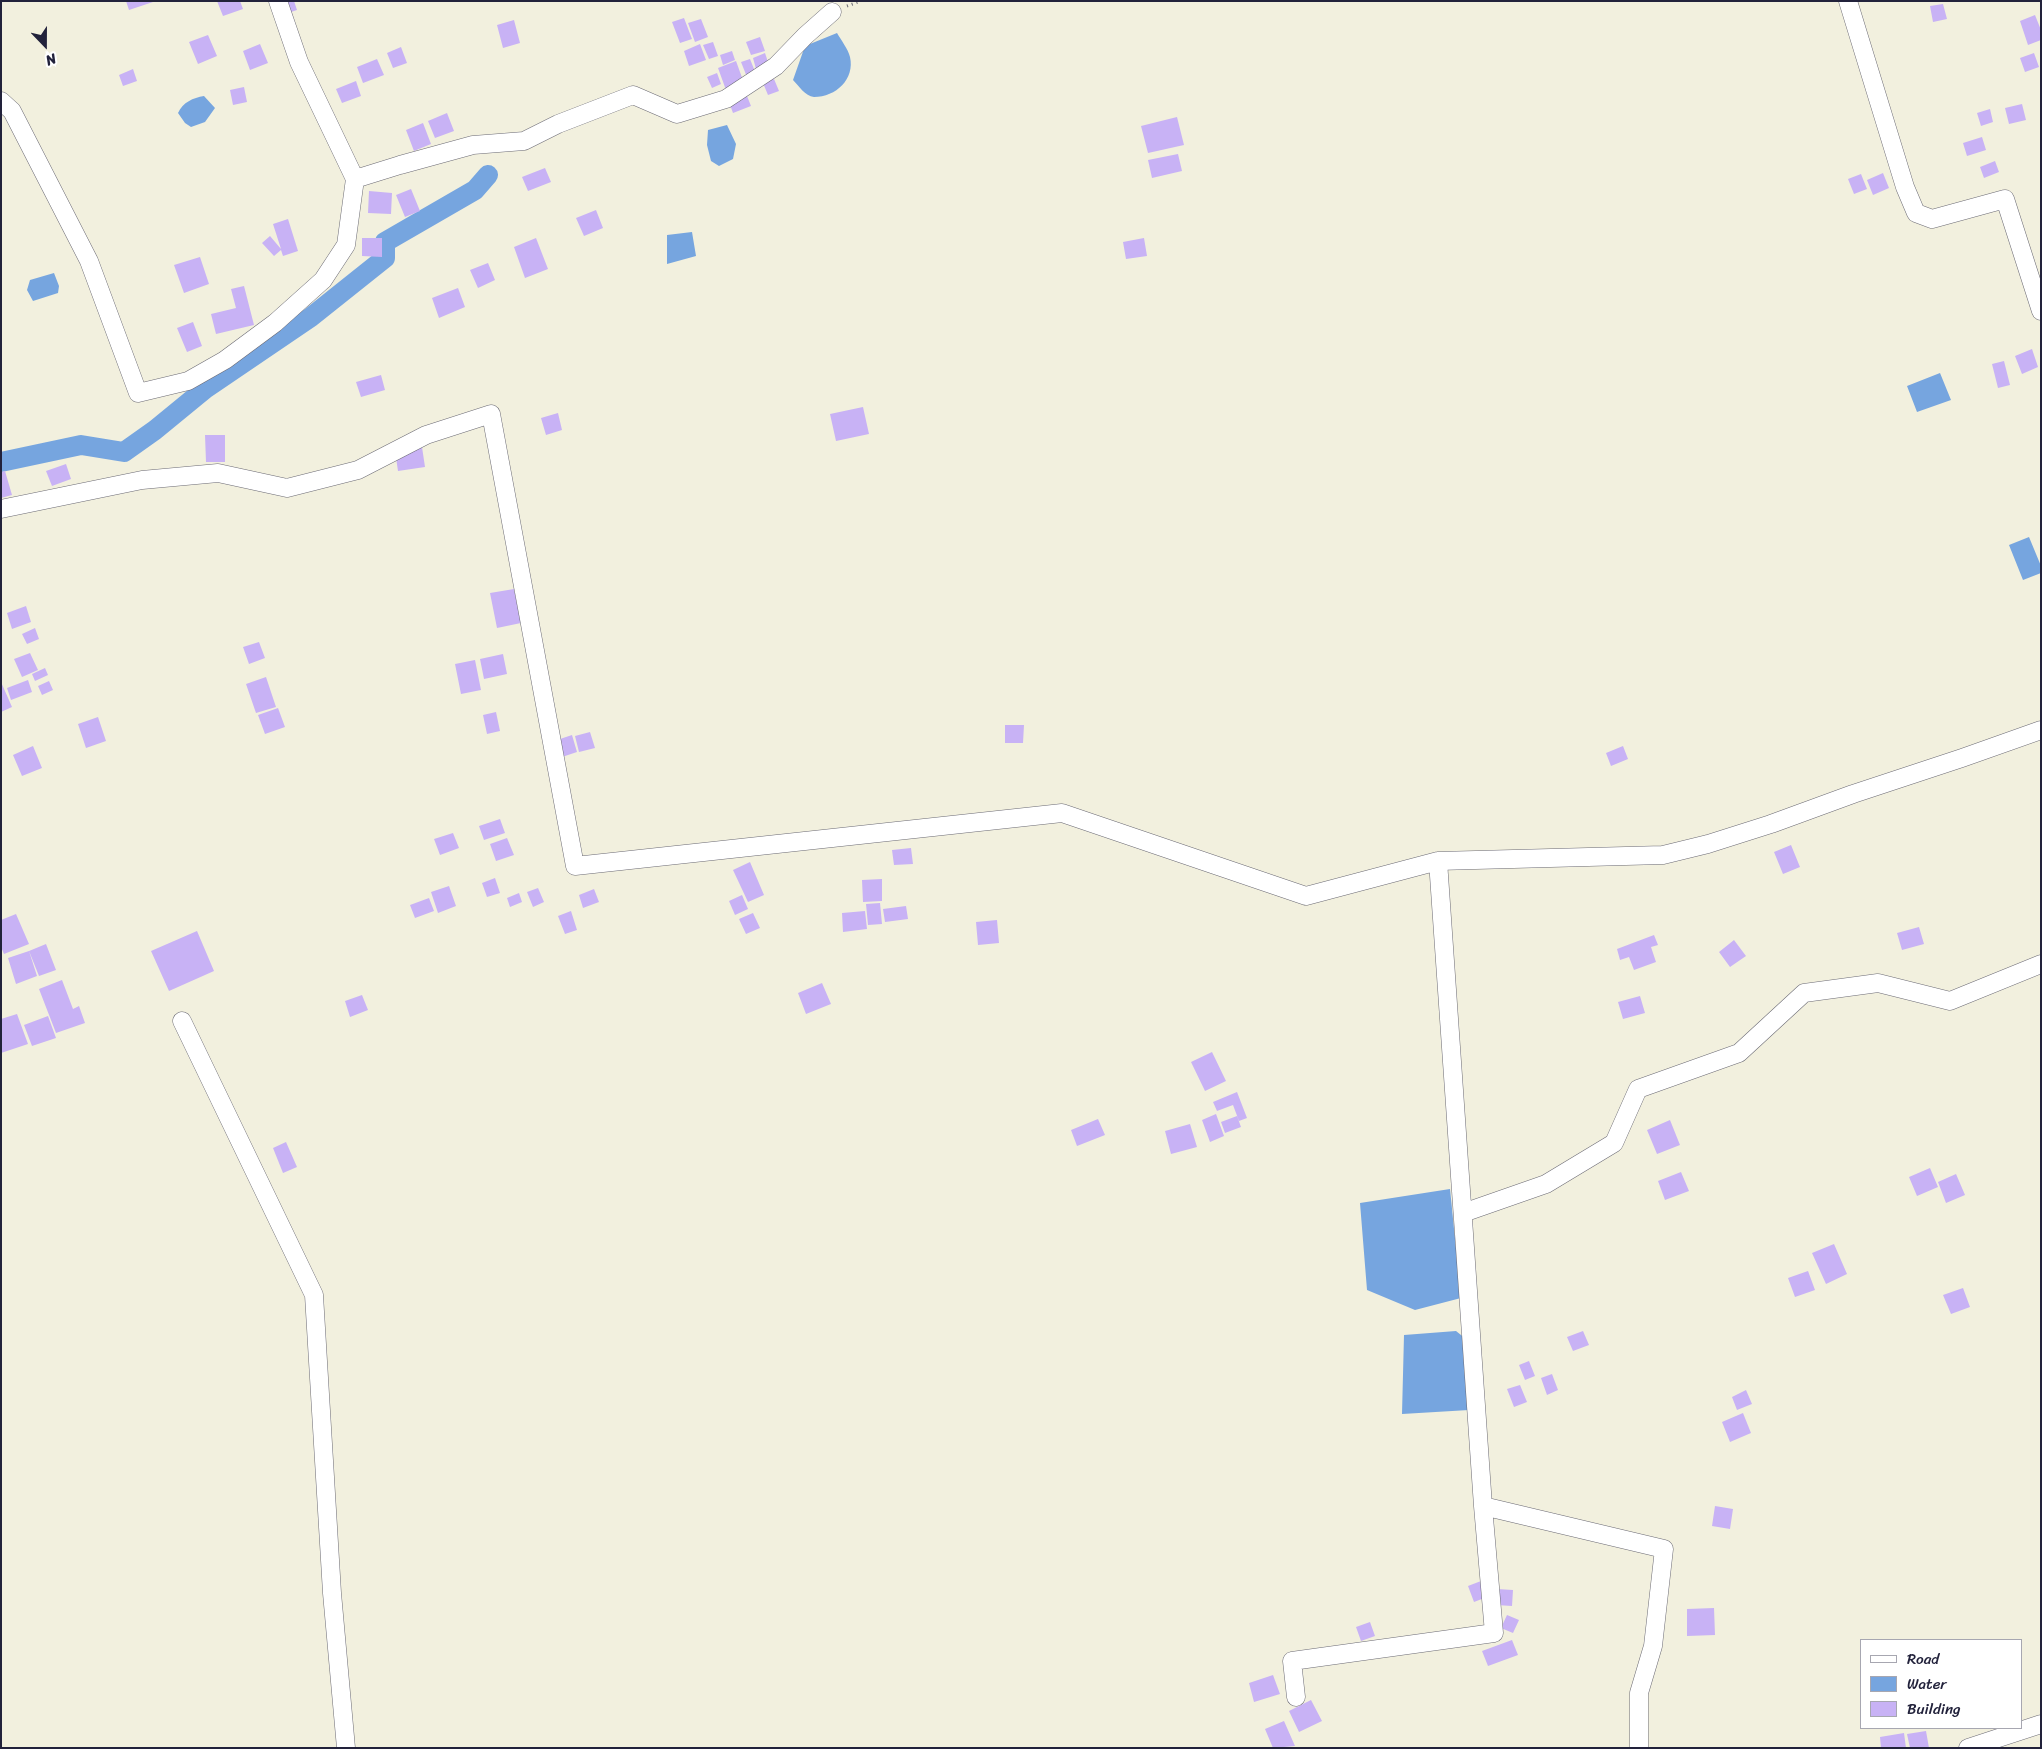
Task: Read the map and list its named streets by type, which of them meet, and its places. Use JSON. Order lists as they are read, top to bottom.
{
  "legend": ["Road", "Water", "Building"],
  "north": "bottom"
}
